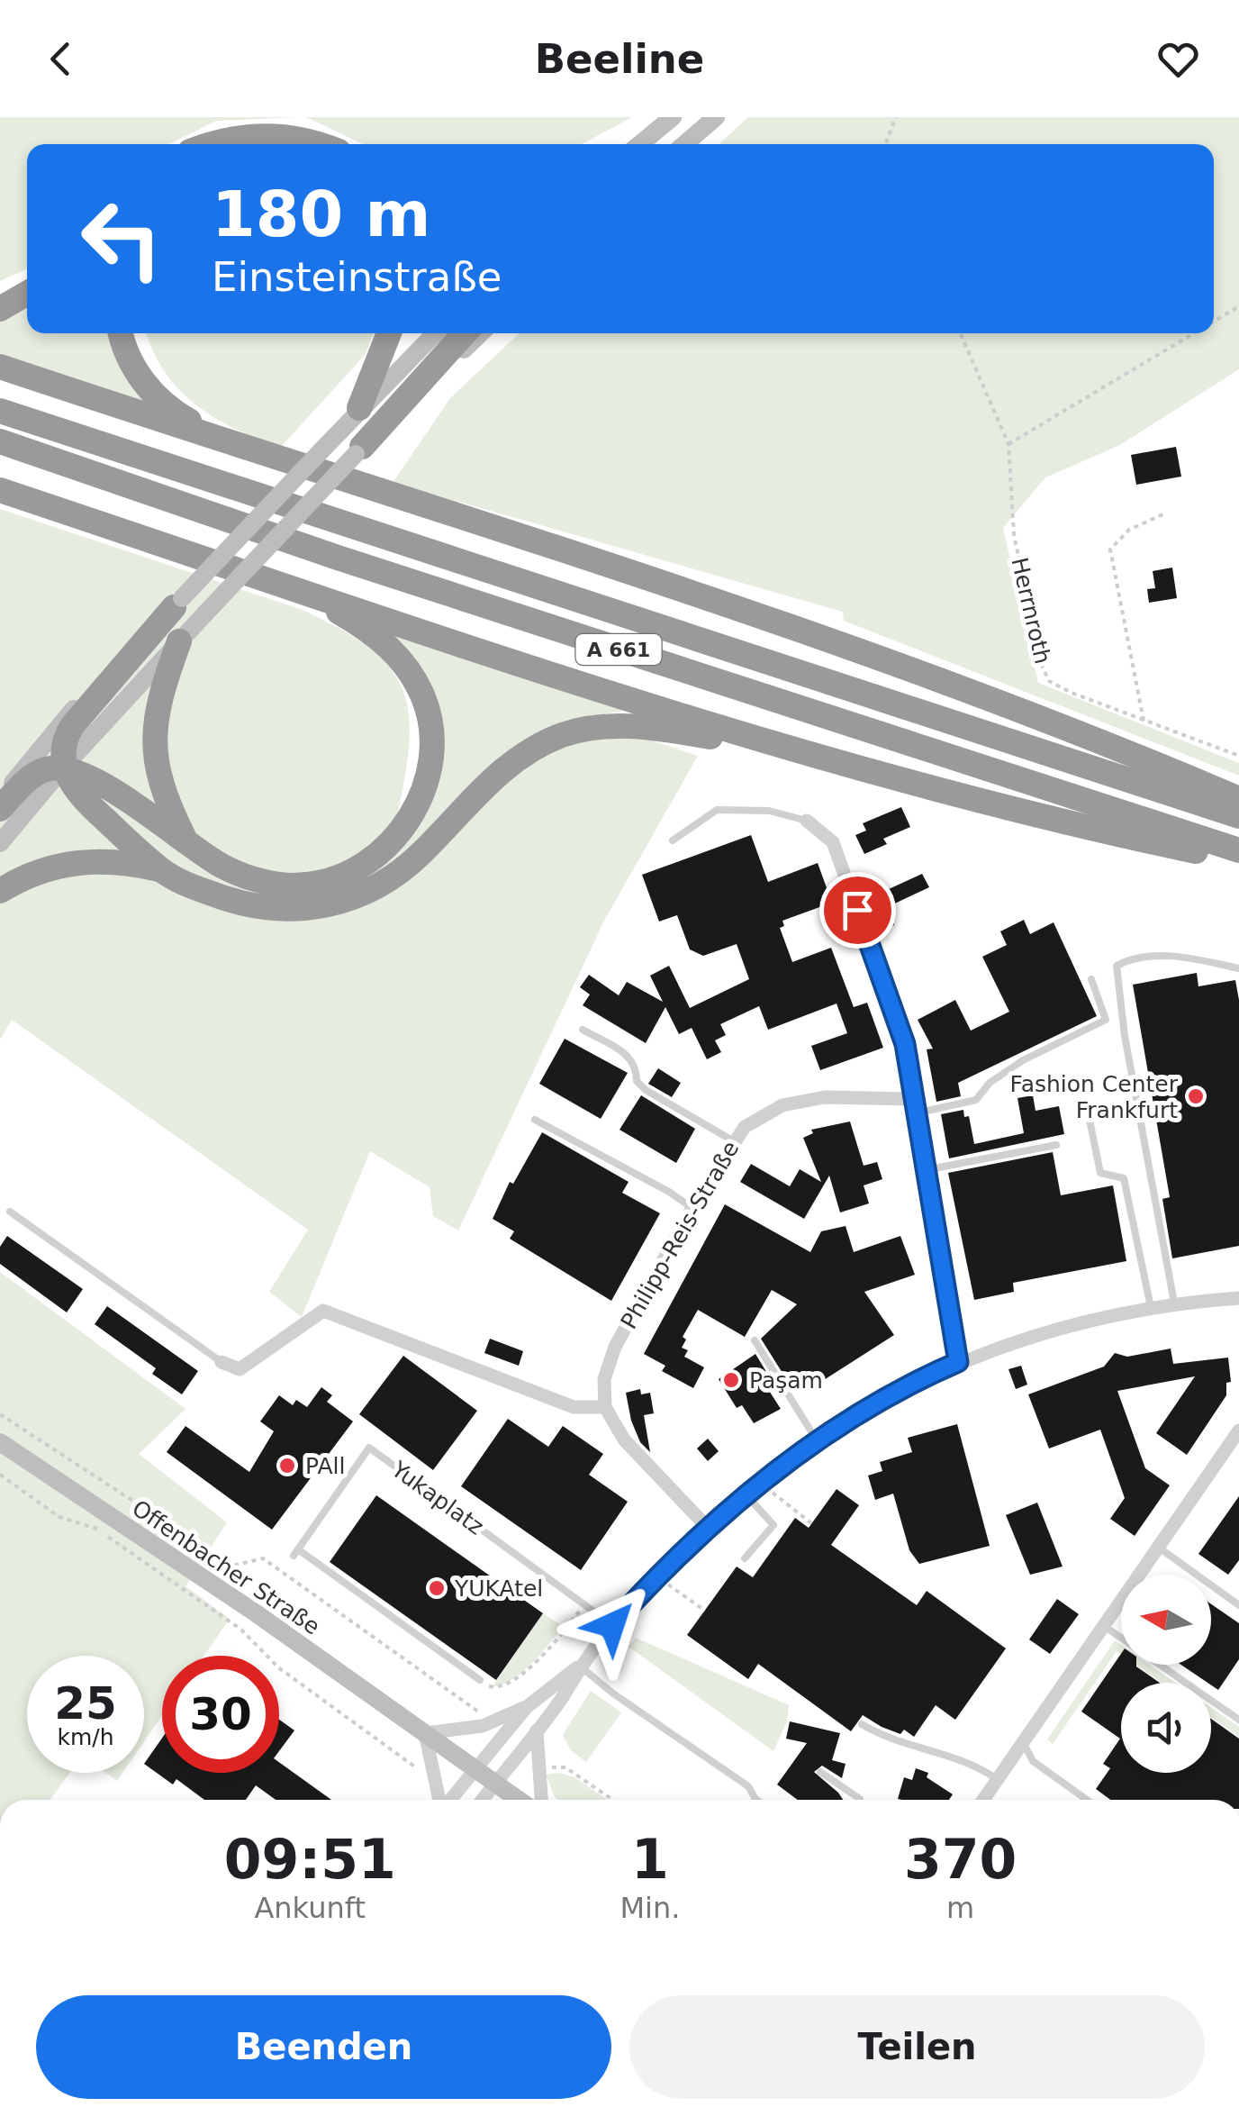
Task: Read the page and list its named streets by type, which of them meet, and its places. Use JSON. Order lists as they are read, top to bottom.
{
  "streets": {
    "highway": ["A 661"],
    "main road": ["Offenbacher Straße"],
    "street": ["Philipp-Reis-Straße"],
    "lane": ["Yukaplatz"],
    "path": ["Herrnroth"]
  },
  "places": [
    "Fashion Center Frankfurt",
    "Paşam",
    "PAll",
    "YUKAtel"
  ],
  "north": "left",
  "page": {
    "header": "Beeline",
    "turn": ["180 m", "Einsteinstraße"],
    "speed": "25 km/h",
    "limit": "30",
    "eta": [
      "09:51",
      "Ankunft",
      "1",
      "Min.",
      "370",
      "m"
    ],
    "buttons": ["Beenden", "Teilen"]
  }
}
